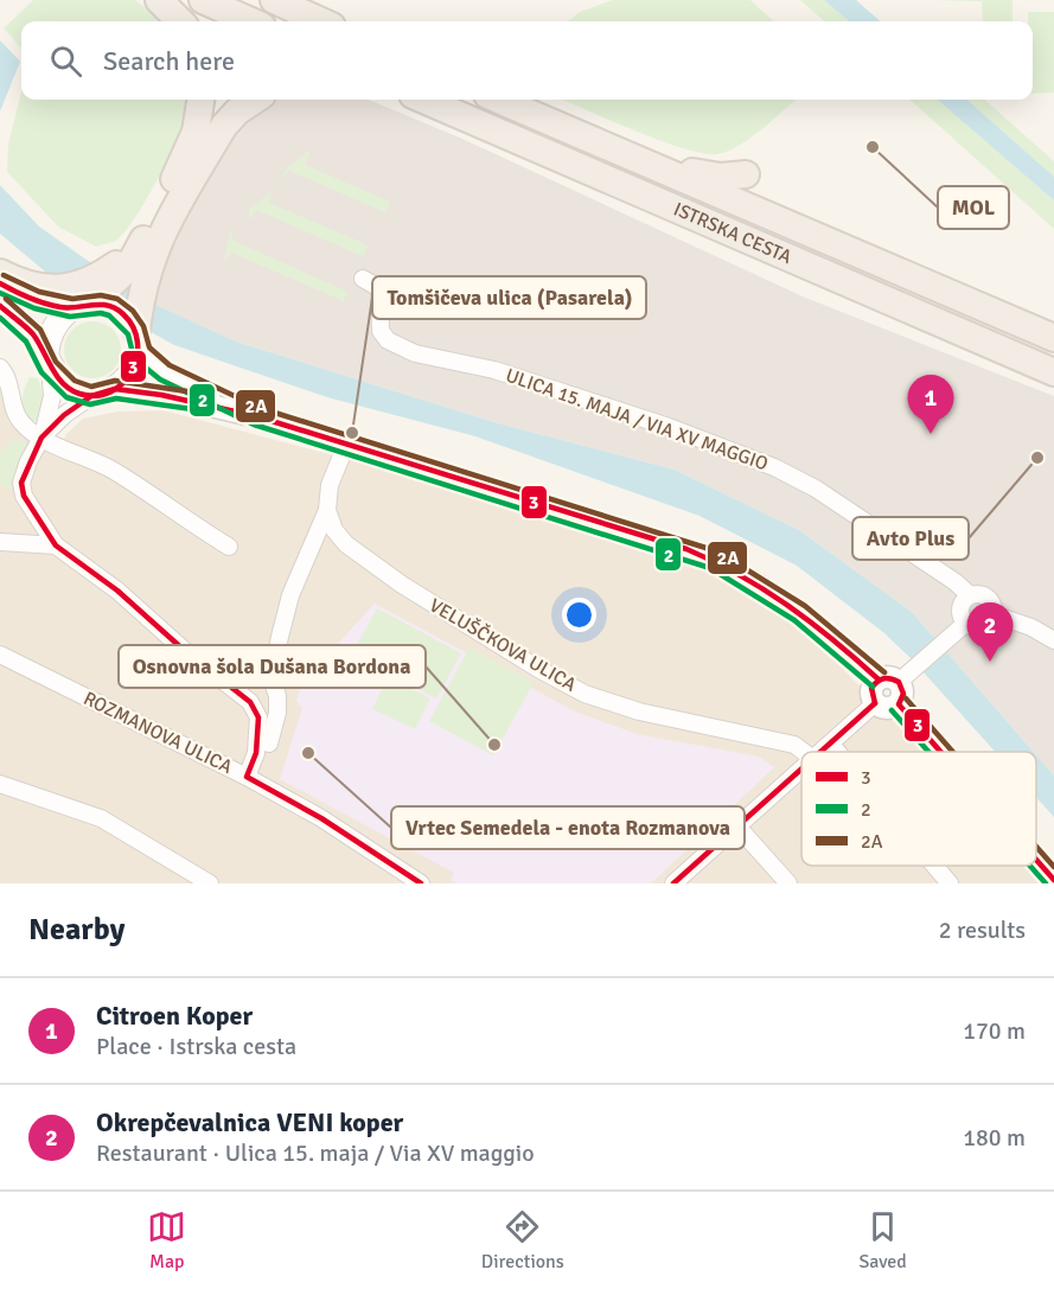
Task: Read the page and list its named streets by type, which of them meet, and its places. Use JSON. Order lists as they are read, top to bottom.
{
  "streets": {
    "highway": ["ISTRSKA CESTA"],
    "street": ["ULICA 15. MAJA / VIA XV MAGGIO", "VELUŠČKOVA ULICA", "ROZMANOVA ULICA"]
  },
  "places": [
    "MOL",
    "Tomšičeva ulica (Pasarela)",
    "Avto Plus",
    "Osnovna šola Dušana Bordona",
    "Vrtec Semedela - enota Rozmanova"
  ],
  "lines": ["transit line 2A", "transit line 3", "transit line 2"],
  "legend": ["3", "2", "2A"],
  "page": {
    "search": "Search here",
    "pins": ["1", "2"],
    "heading": ["Nearby", "2 results"],
    "list": [
      {
        "mark": "1",
        "name": "Citroen Koper",
        "note": "Place · Istrska cesta",
        "value": "170 m"
      },
      {
        "mark": "2",
        "name": "Okrepčevalnica VENI koper",
        "note": "Restaurant · Ulica 15. maja / Via XV maggio",
        "value": "180 m"
      }
    ],
    "nav": ["Map", "Directions", "Saved"]
  }
}
